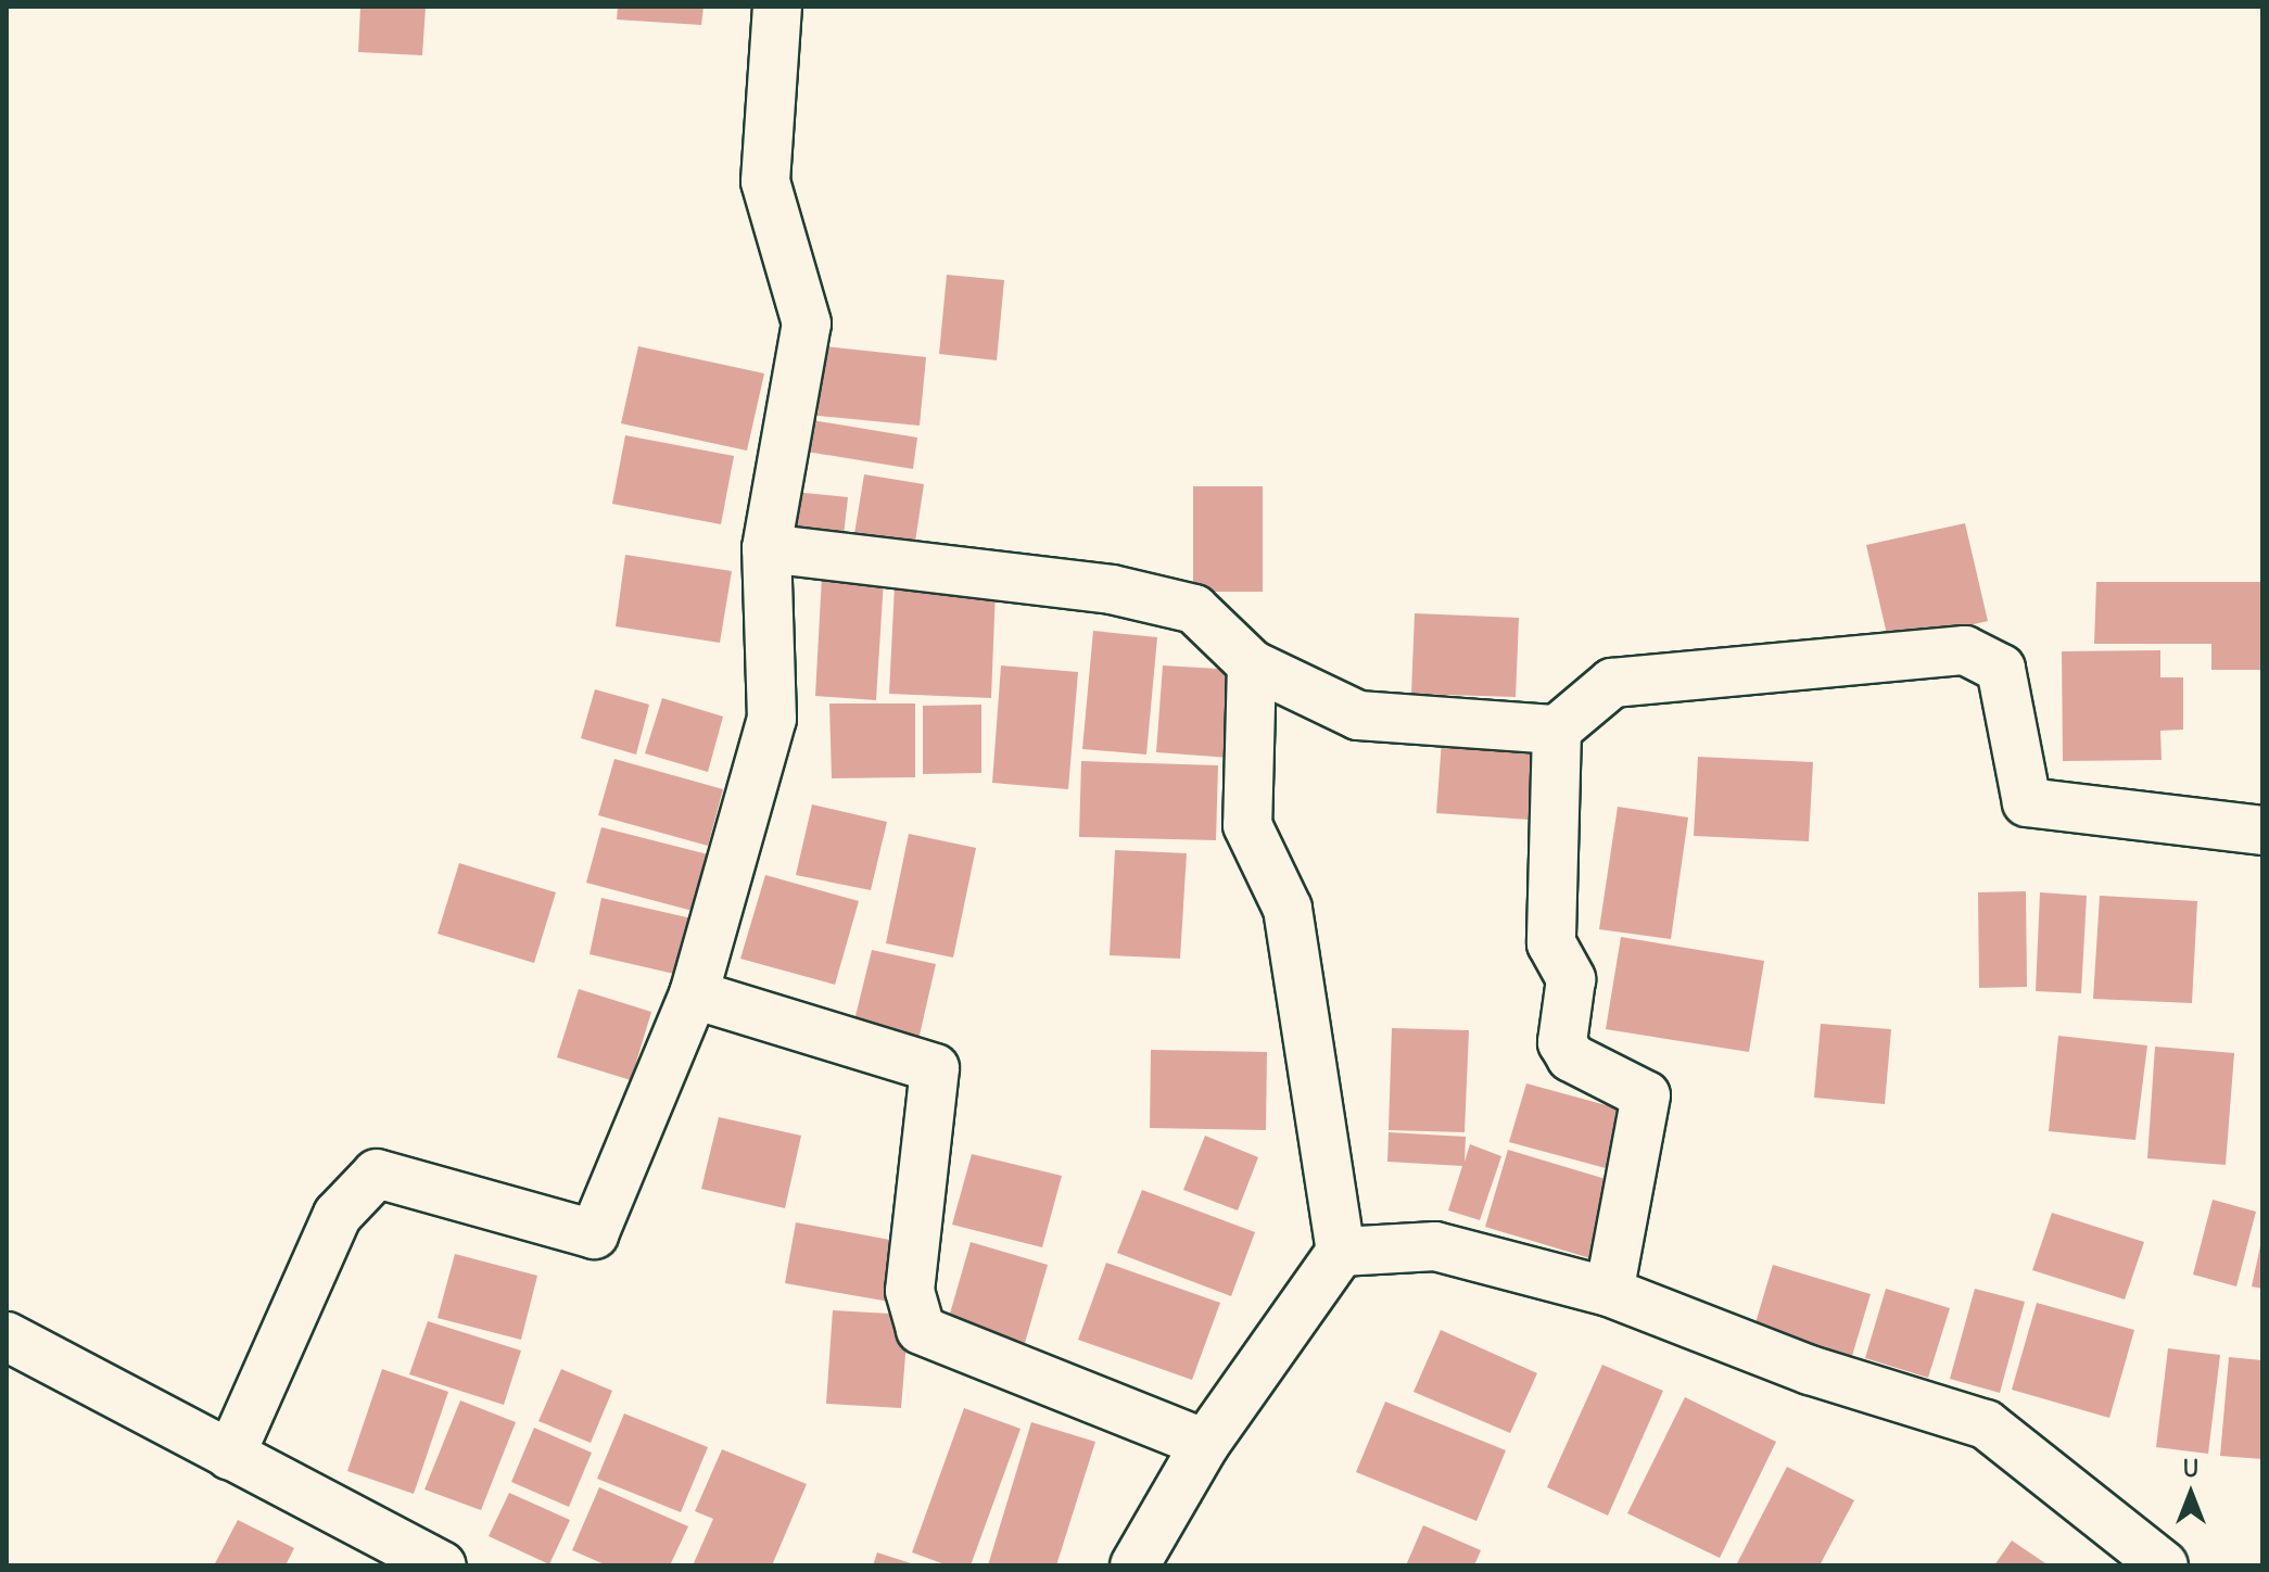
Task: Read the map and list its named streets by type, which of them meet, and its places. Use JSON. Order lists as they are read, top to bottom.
{
  "north": "top"
}
